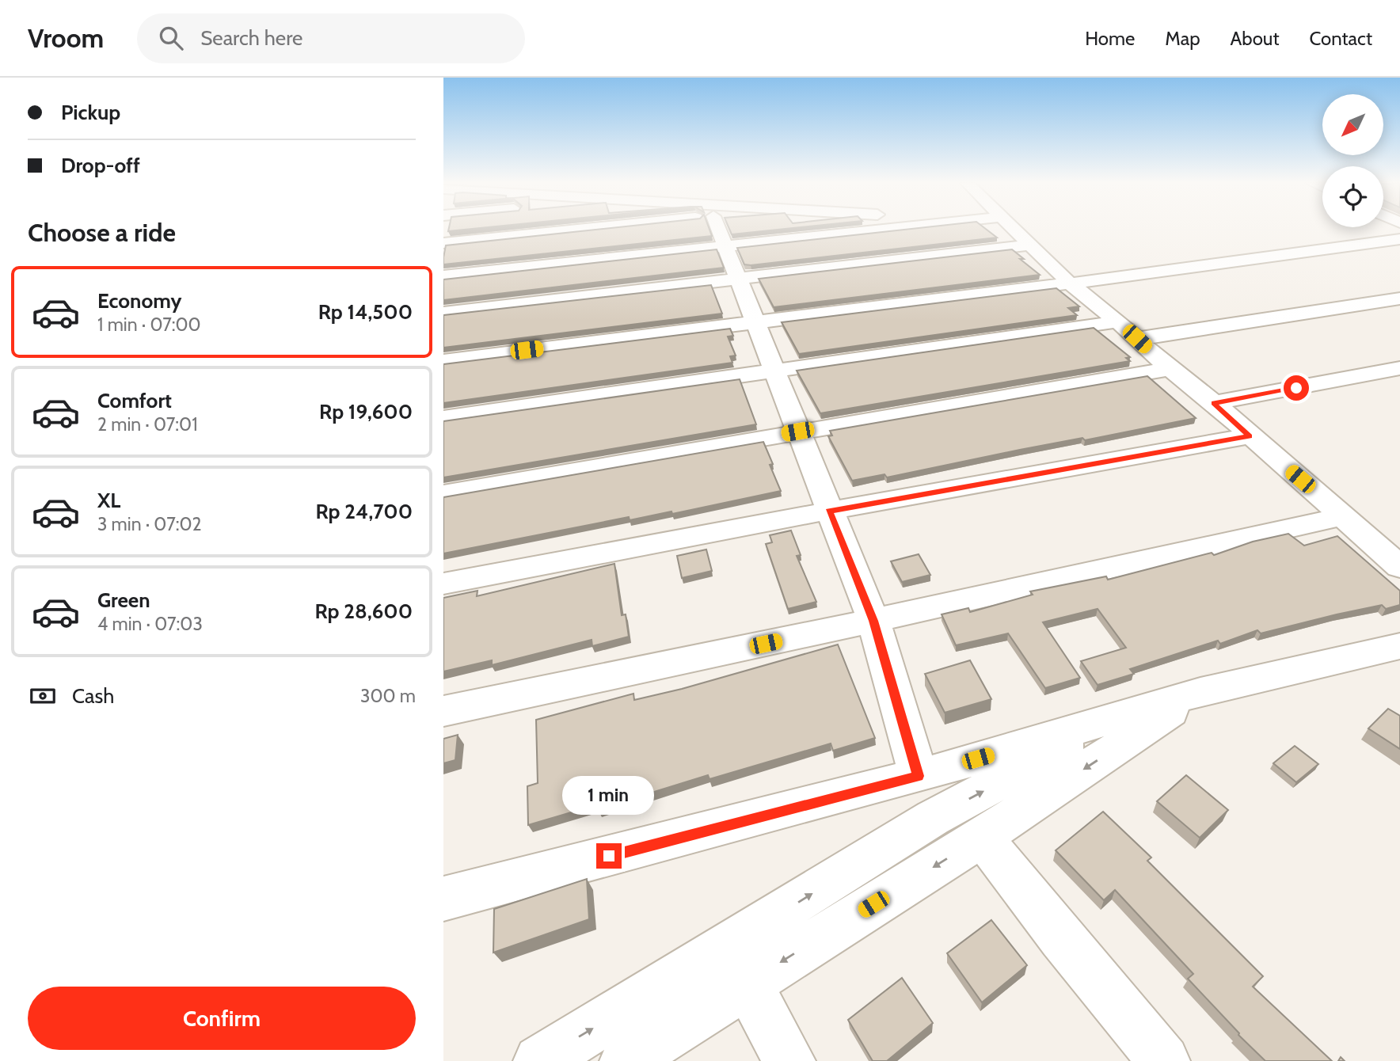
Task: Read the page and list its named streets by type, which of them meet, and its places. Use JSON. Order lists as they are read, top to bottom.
{
  "north": "bottom left",
  "page": {
    "header": "Vroom",
    "search": "Search here",
    "nav": [
      "Home",
      "Map",
      "About",
      "Contact"
    ],
    "banner": ["Pickup", "Drop-off"],
    "heading": "Choose a ride",
    "list": [
      {
        "name": "Economy",
        "note": "1 min · 07:00",
        "value": "Rp 14,500"
      },
      {
        "name": "Comfort",
        "note": "2 min · 07:01",
        "value": "Rp 19,600"
      },
      {
        "name": "XL",
        "note": "3 min · 07:02",
        "value": "Rp 24,700"
      },
      {
        "name": "Green",
        "note": "4 min · 07:03",
        "value": "Rp 28,600"
      }
    ],
    "pay": ["Cash", "300 m"],
    "bubble": "1 min",
    "buttons": "Confirm"
  }
}
